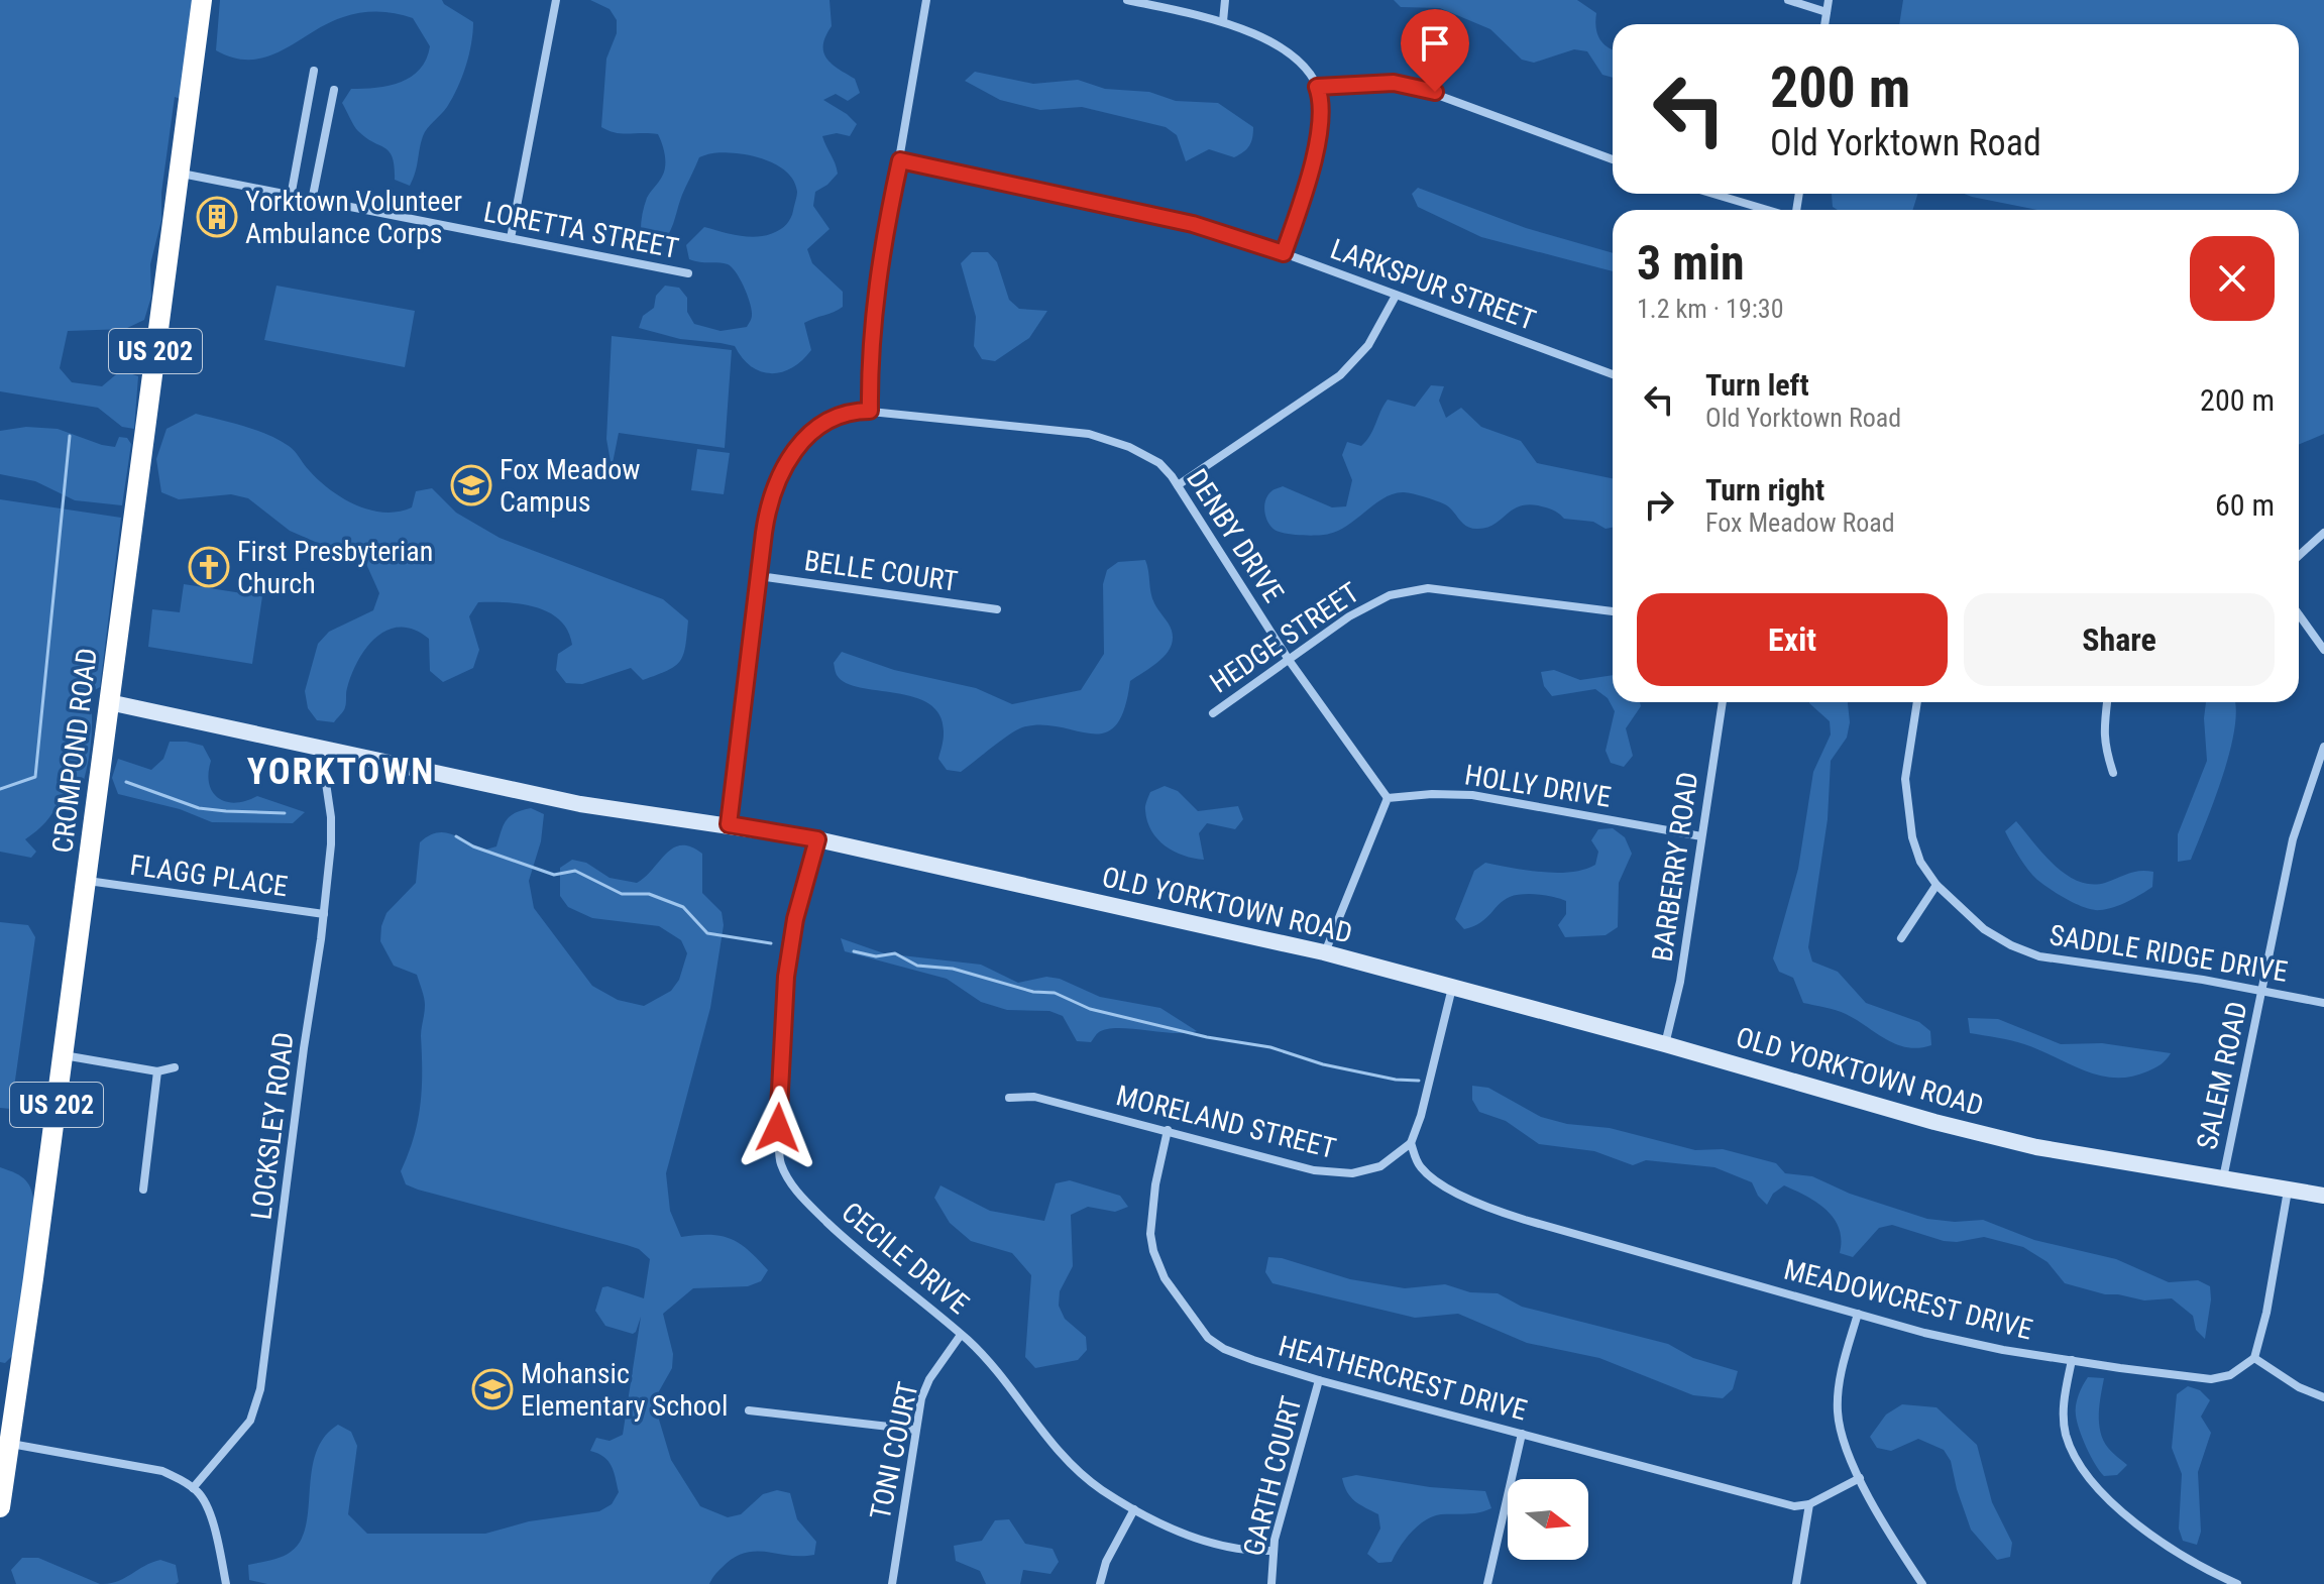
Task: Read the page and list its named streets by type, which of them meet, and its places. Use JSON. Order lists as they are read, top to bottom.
{
  "streets": {
    "highway": ["US 202", "CROMPOND ROAD"],
    "main road": ["OLD YORKTOWN ROAD"],
    "street": [
      "LORETTA STREET",
      "LARKSPUR STREET",
      "DENBY DRIVE",
      "BELLE COURT",
      "HEDGE STREET",
      "HOLLY DRIVE",
      "BARBERRY ROAD",
      "FLAGG PLACE",
      "SADDLE RIDGE DRIVE",
      "SALEM ROAD",
      "MORELAND STREET",
      "LOCKSLEY ROAD",
      "CECILE DRIVE",
      "MEADOWCREST DRIVE",
      "HEATHERCREST DRIVE",
      "TONI COURT",
      "GARTH COURT"
    ]
  },
  "crossings": [
    ["LORETTA STREET", "CROMPOND ROAD"],
    ["DENBY DRIVE", "BELLE COURT"],
    ["DENBY DRIVE", "HEDGE STREET"],
    ["DENBY DRIVE", "HOLLY DRIVE"],
    ["DENBY DRIVE", "OLD YORKTOWN ROAD"],
    ["CROMPOND ROAD", "FLAGG PLACE"],
    ["CROMPOND ROAD", "OLD YORKTOWN ROAD"],
    ["HOLLY DRIVE", "BARBERRY ROAD"],
    ["BARBERRY ROAD", "OLD YORKTOWN ROAD"],
    ["FLAGG PLACE", "LOCKSLEY ROAD"],
    ["OLD YORKTOWN ROAD", "SALEM ROAD"],
    ["OLD YORKTOWN ROAD", "LOCKSLEY ROAD"],
    ["OLD YORKTOWN ROAD", "CECILE DRIVE"],
    ["SADDLE RIDGE DRIVE", "SALEM ROAD"],
    ["MORELAND STREET", "MEADOWCREST DRIVE"],
    ["MORELAND STREET", "HEATHERCREST DRIVE"],
    ["CECILE DRIVE", "TONI COURT"],
    ["CECILE DRIVE", "GARTH COURT"],
    ["HEATHERCREST DRIVE", "GARTH COURT"]
  ],
  "districts": ["YORKTOWN"],
  "places": {
    "building": ["Yorktown Volunteer Ambulance Corps"],
    "school or university": ["Fox Meadow Campus", "Mohansic Elementary School"],
    "church": ["First Presbyterian Church"]
  },
  "north": "right",
  "page": {
    "turn": ["200 m", "Old Yorktown Road"],
    "heading": ["3 min", "1.2 km · 19:30"],
    "list": [
      {
        "name": "Turn left",
        "note": "Old Yorktown Road",
        "value": "200 m"
      },
      {
        "name": "Turn right",
        "note": "Fox Meadow Road",
        "value": "60 m"
      }
    ],
    "buttons": ["Exit", "Share"]
  }
}
